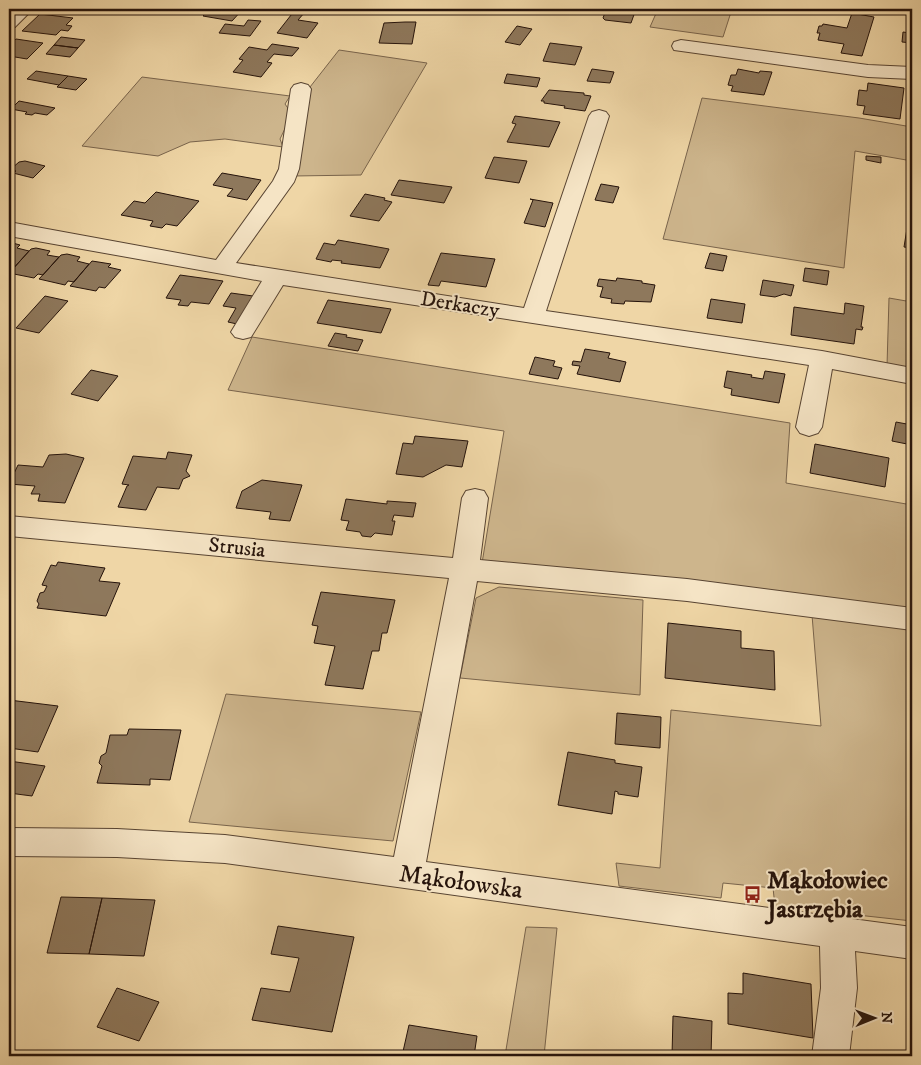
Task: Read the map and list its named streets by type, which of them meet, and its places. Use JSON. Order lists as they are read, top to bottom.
{
  "streets": {
    "street": ["Derkaczy", "Strusia", "Mąkołowska"]
  },
  "places": {
    "bus stop": ["Mąkołowiec Jastrzębia"]
  },
  "north": "right"
}
